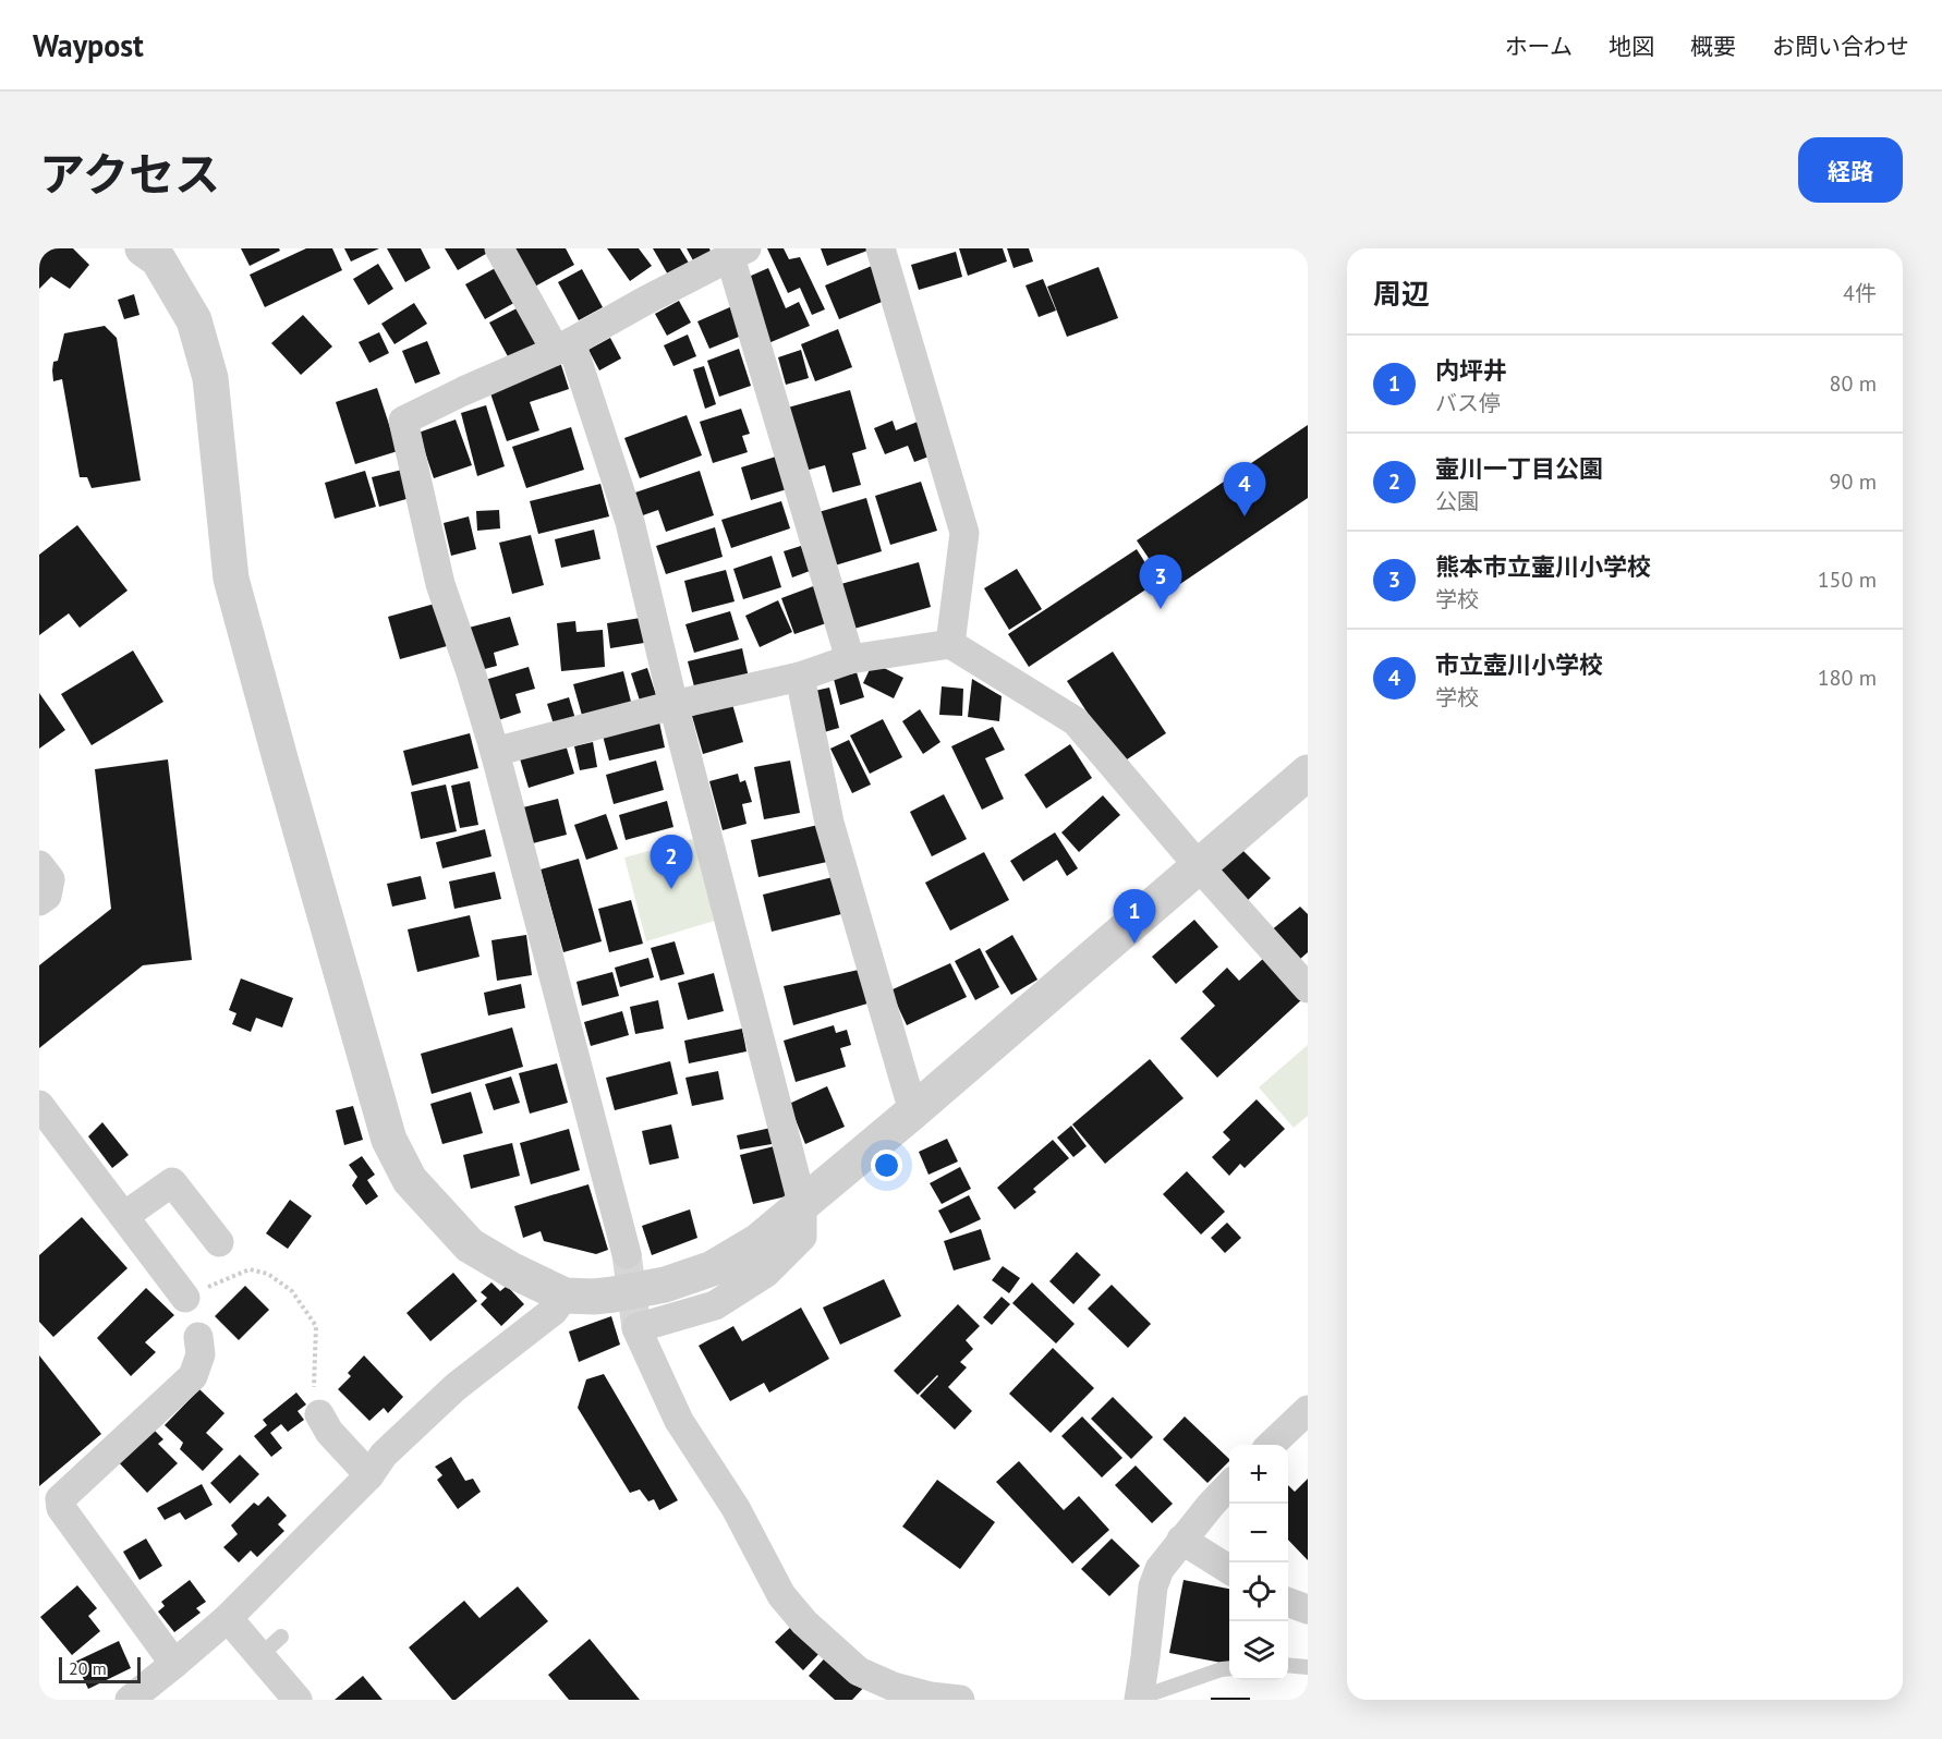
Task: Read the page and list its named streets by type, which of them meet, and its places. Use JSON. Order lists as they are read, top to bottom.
{
  "scale_bar": "20 m",
  "page": {
    "header": "Waypost",
    "nav": [
      "ホーム",
      "地図",
      "概要",
      "お問い合わせ"
    ],
    "title": "アクセス",
    "buttons": "経路",
    "heading": ["周辺", "4件"],
    "list": [
      {
        "mark": "1",
        "name": "内坪井",
        "note": "バス停",
        "value": "80 m"
      },
      {
        "mark": "2",
        "name": "壷川一丁目公園",
        "note": "公園",
        "value": "90 m"
      },
      {
        "mark": "3",
        "name": "熊本市立壷川小学校",
        "note": "学校",
        "value": "150 m"
      },
      {
        "mark": "4",
        "name": "市立壺川小学校",
        "note": "学校",
        "value": "180 m"
      }
    ],
    "pins": [
      "4",
      "3",
      "2",
      "1"
    ],
    "map_buttons": ["+", "−"],
    "scale": "20 m"
  }
}
